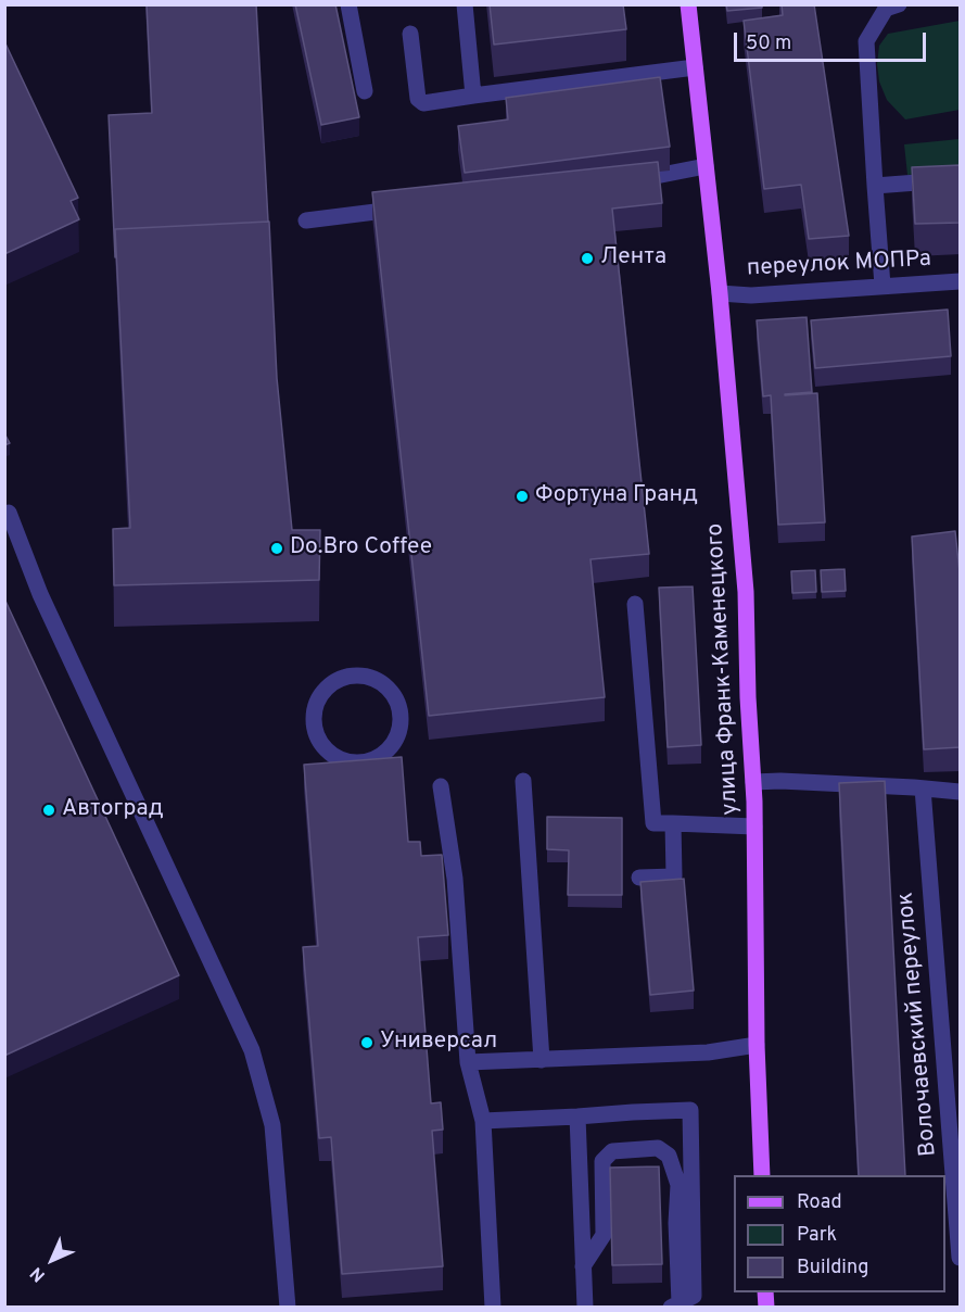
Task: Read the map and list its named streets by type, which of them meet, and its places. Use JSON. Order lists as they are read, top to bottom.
{
  "streets": {
    "main road": ["улица Франк-Каменецкого"],
    "street": ["переулок МОПРа", "Волочаевский переулок"]
  },
  "crossings": [
    ["переулок МОПРа", "улица Франк-Каменецкого"]
  ],
  "places": [
    "Лента",
    "Фортуна Гранд",
    "Do.Bro Coffee",
    "Автоград",
    "Универсал"
  ],
  "legend": ["Road", "Park", "Building"],
  "scale_bar": "50 m",
  "north": "bottom left"
}
